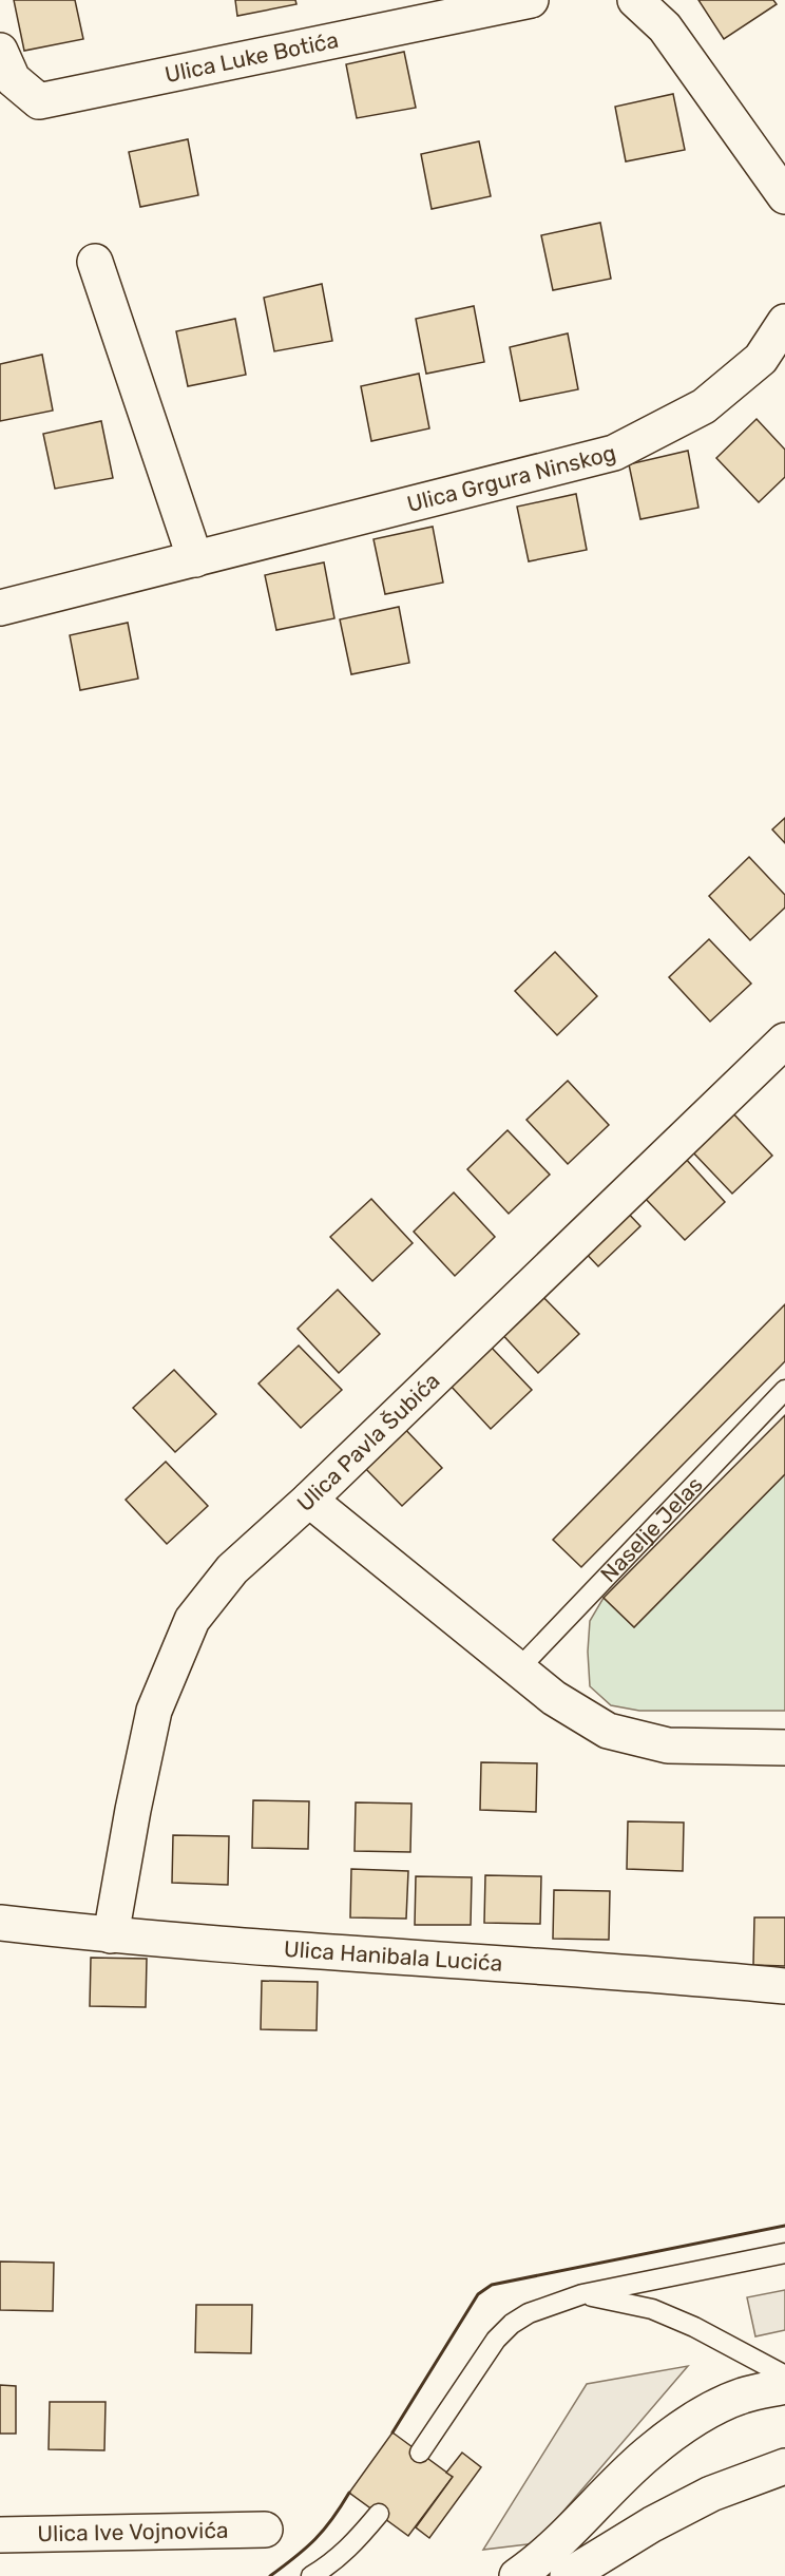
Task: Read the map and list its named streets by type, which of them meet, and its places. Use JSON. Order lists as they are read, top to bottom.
{
  "streets": {
    "street": [
      "Ulica Luke Botića",
      "Ulica Grgura Ninskog",
      "Ulica Pavla Šubića",
      "Ulica Hanibala Lucića",
      "Ulica Ive Vojnovića"
    ],
    "lane": ["Naselje Jelas"]
  },
  "crossings": [
    ["Ulica Pavla Šubića", "Ulica Hanibala Lucića"]
  ]
}
